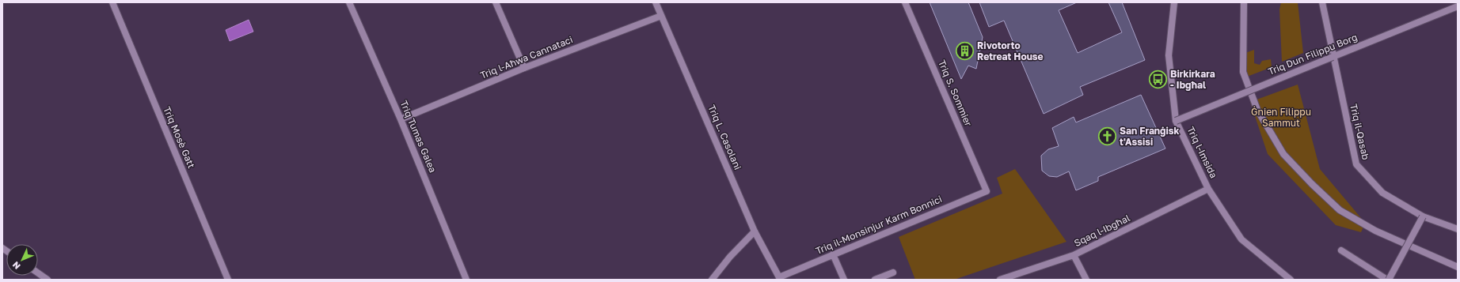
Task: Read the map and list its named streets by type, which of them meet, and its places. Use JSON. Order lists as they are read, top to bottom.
{
  "streets": {
    "street": [
      "Triq Dun Filippu Borg",
      "Triq l-Aħwa Cannataci",
      "Triq S. Sommier",
      "Triq il-Qasab",
      "Triq Tumas Galea",
      "Triq Mosè Gatt",
      "Triq L. Casolani",
      "Triq l-Imsida",
      "Triq il-Monsinjur Karm Bonnici",
      "Sqaq l-Ibgħal"
    ]
  },
  "crossings": [
    ["Triq Dun Filippu Borg", "Triq il-Qasab"],
    ["Triq Dun Filippu Borg", "Triq l-Imsida"],
    ["Triq l-Aħwa Cannataci", "Triq Tumas Galea"],
    ["Triq l-Aħwa Cannataci", "Triq L. Casolani"],
    ["Triq S. Sommier", "Triq il-Monsinjur Karm Bonnici"],
    ["Triq L. Casolani", "Triq il-Monsinjur Karm Bonnici"],
    ["Triq l-Imsida", "Sqaq l-Ibgħal"]
  ],
  "parks": ["Ġnien Filippu Sammut"],
  "places": {
    "building": ["Rivotorto Retreat House"],
    "bus stop": ["Birkirkara - Ibgħal"],
    "church": ["San Franġisk t'Assisi"]
  },
  "north": "bottom left"
}
